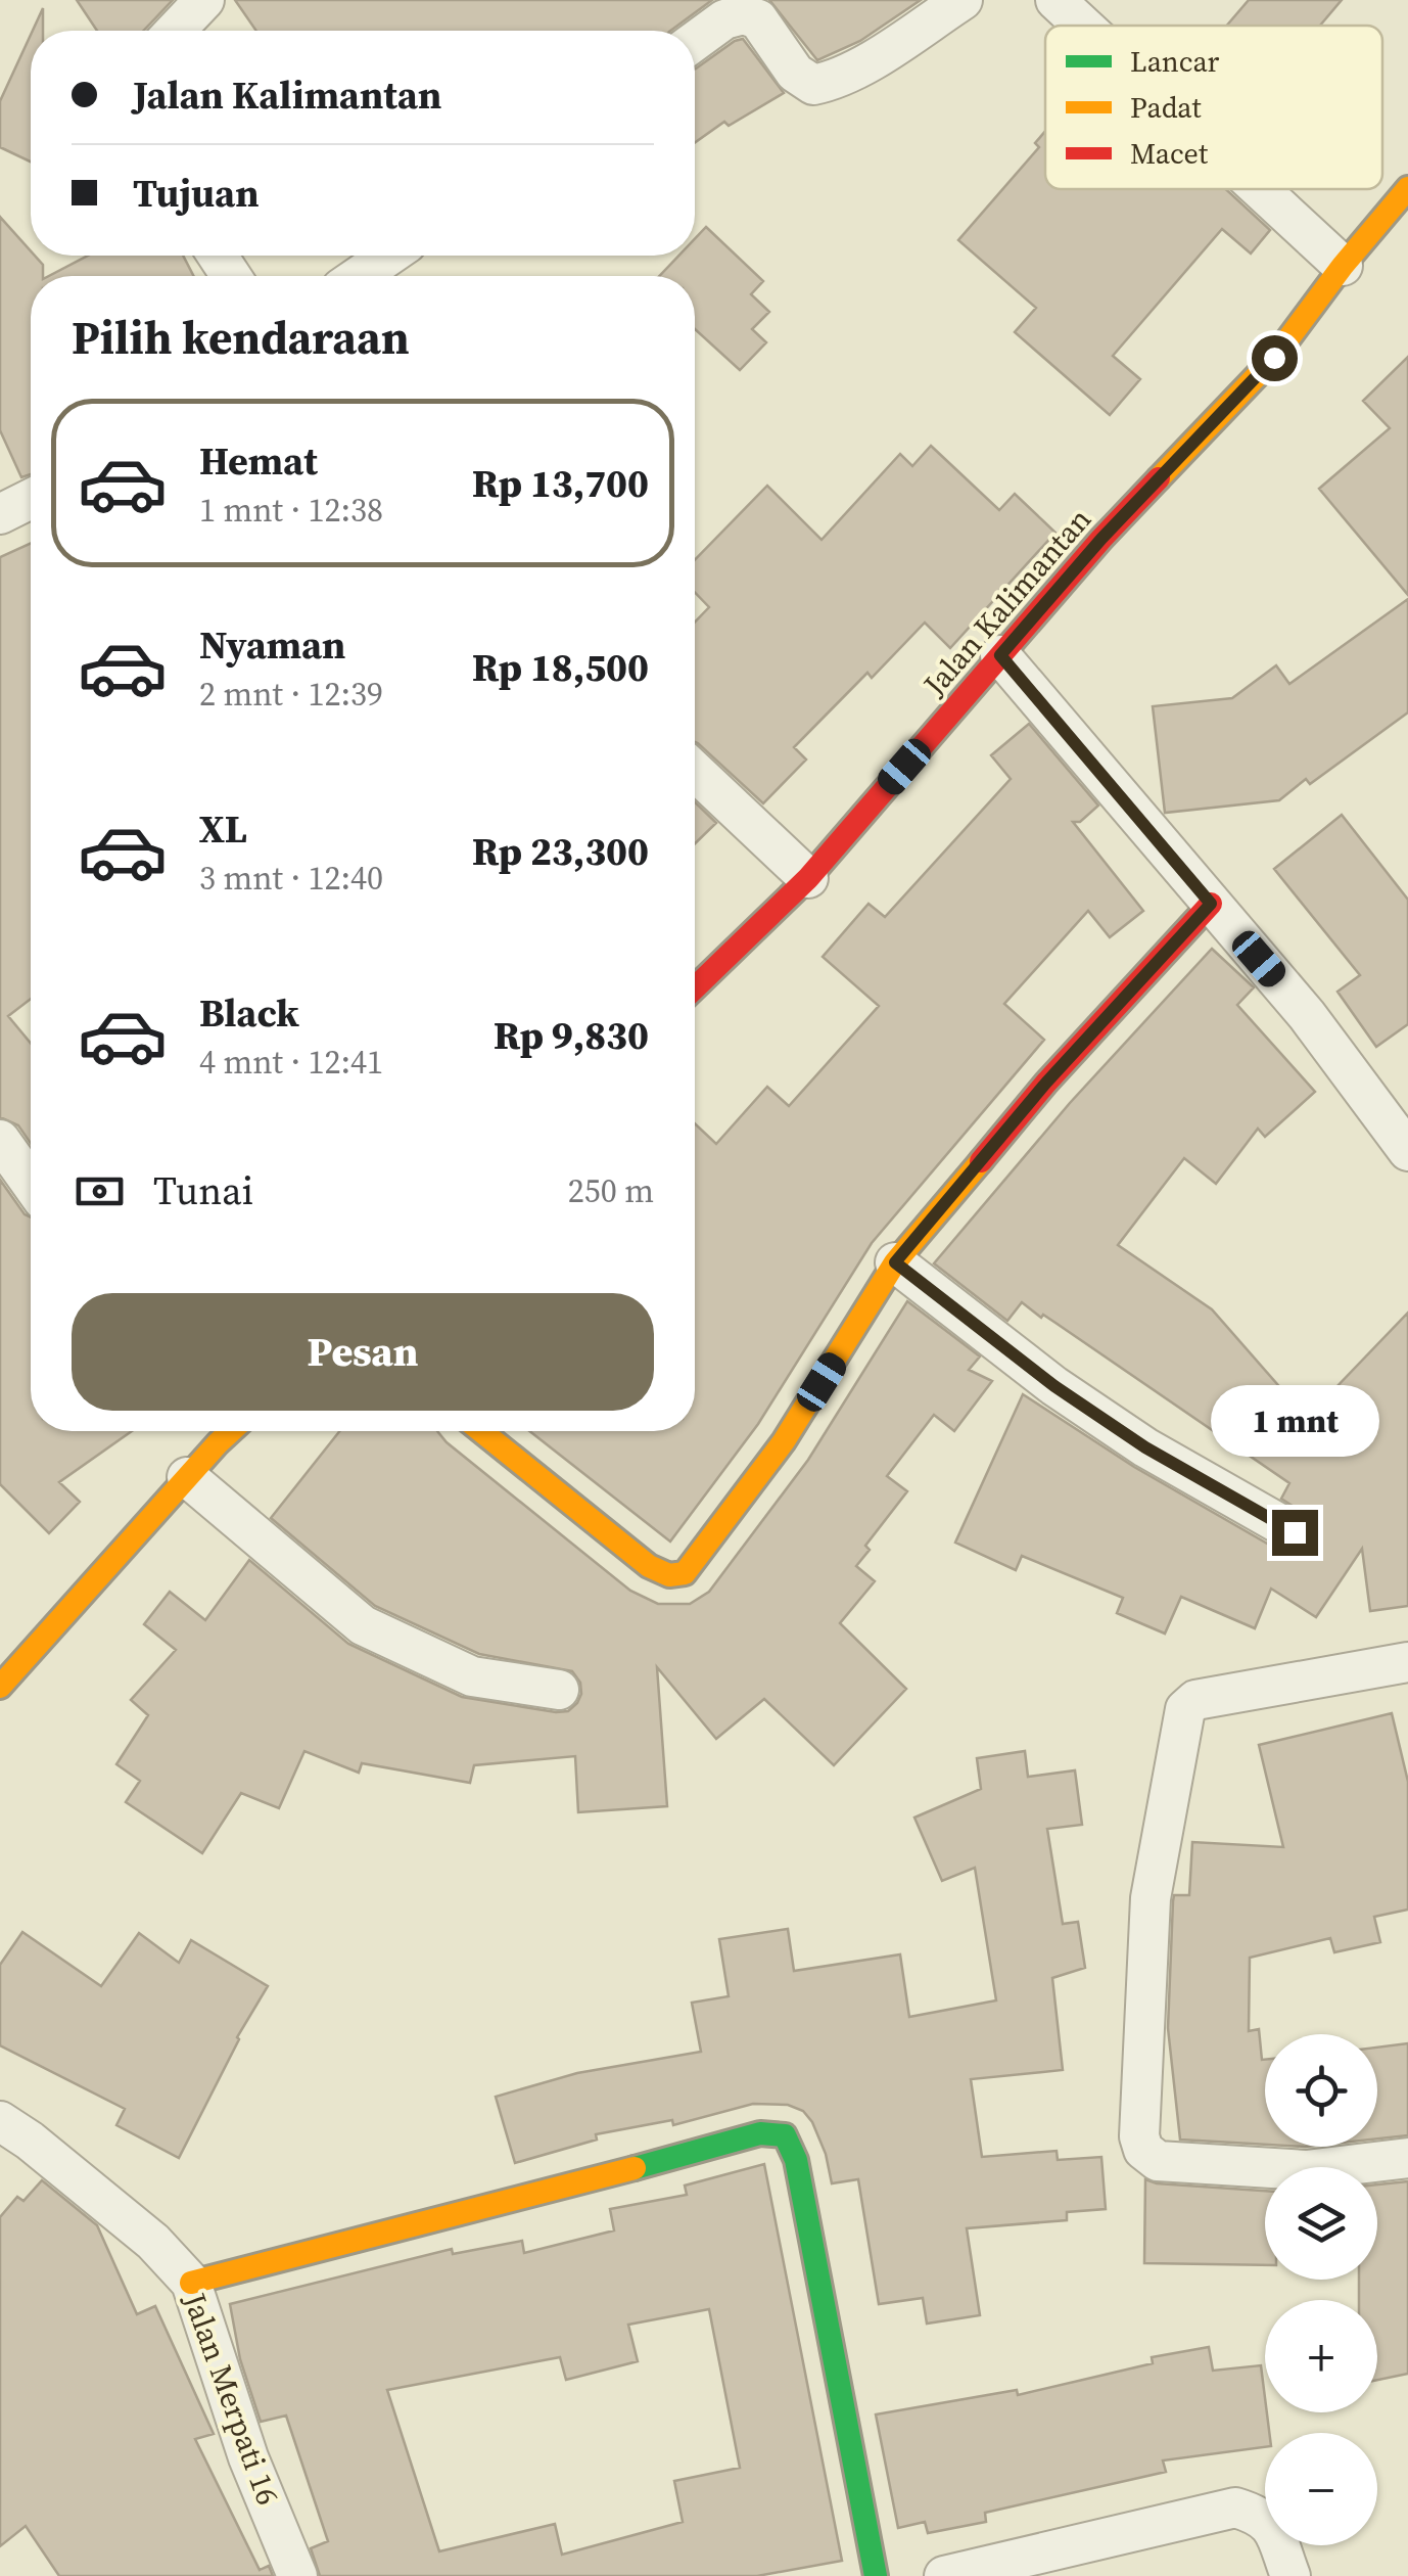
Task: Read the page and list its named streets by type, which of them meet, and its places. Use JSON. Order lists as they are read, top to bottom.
{
  "streets": {
    "street": ["Jalan Kalimantan", "Jalan Merpati 16"]
  },
  "legend": ["Lancar", "Padat", "Macet"],
  "page": {
    "banner": ["Jalan Kalimantan", "Tujuan"],
    "heading": "Pilih kendaraan",
    "list": [
      {
        "name": "Hemat",
        "note": "1 mnt · 12:38",
        "value": "Rp 13,700"
      },
      {
        "name": "Nyaman",
        "note": "2 mnt · 12:39",
        "value": "Rp 18,500"
      },
      {
        "name": "XL",
        "note": "3 mnt · 12:40",
        "value": "Rp 23,300"
      },
      {
        "name": "Black",
        "note": "4 mnt · 12:41",
        "value": "Rp 9,830"
      }
    ],
    "pay": ["Tunai", "250 m"],
    "buttons": "Pesan",
    "bubble": "1 mnt",
    "map_buttons": ["+", "−"]
  }
}
